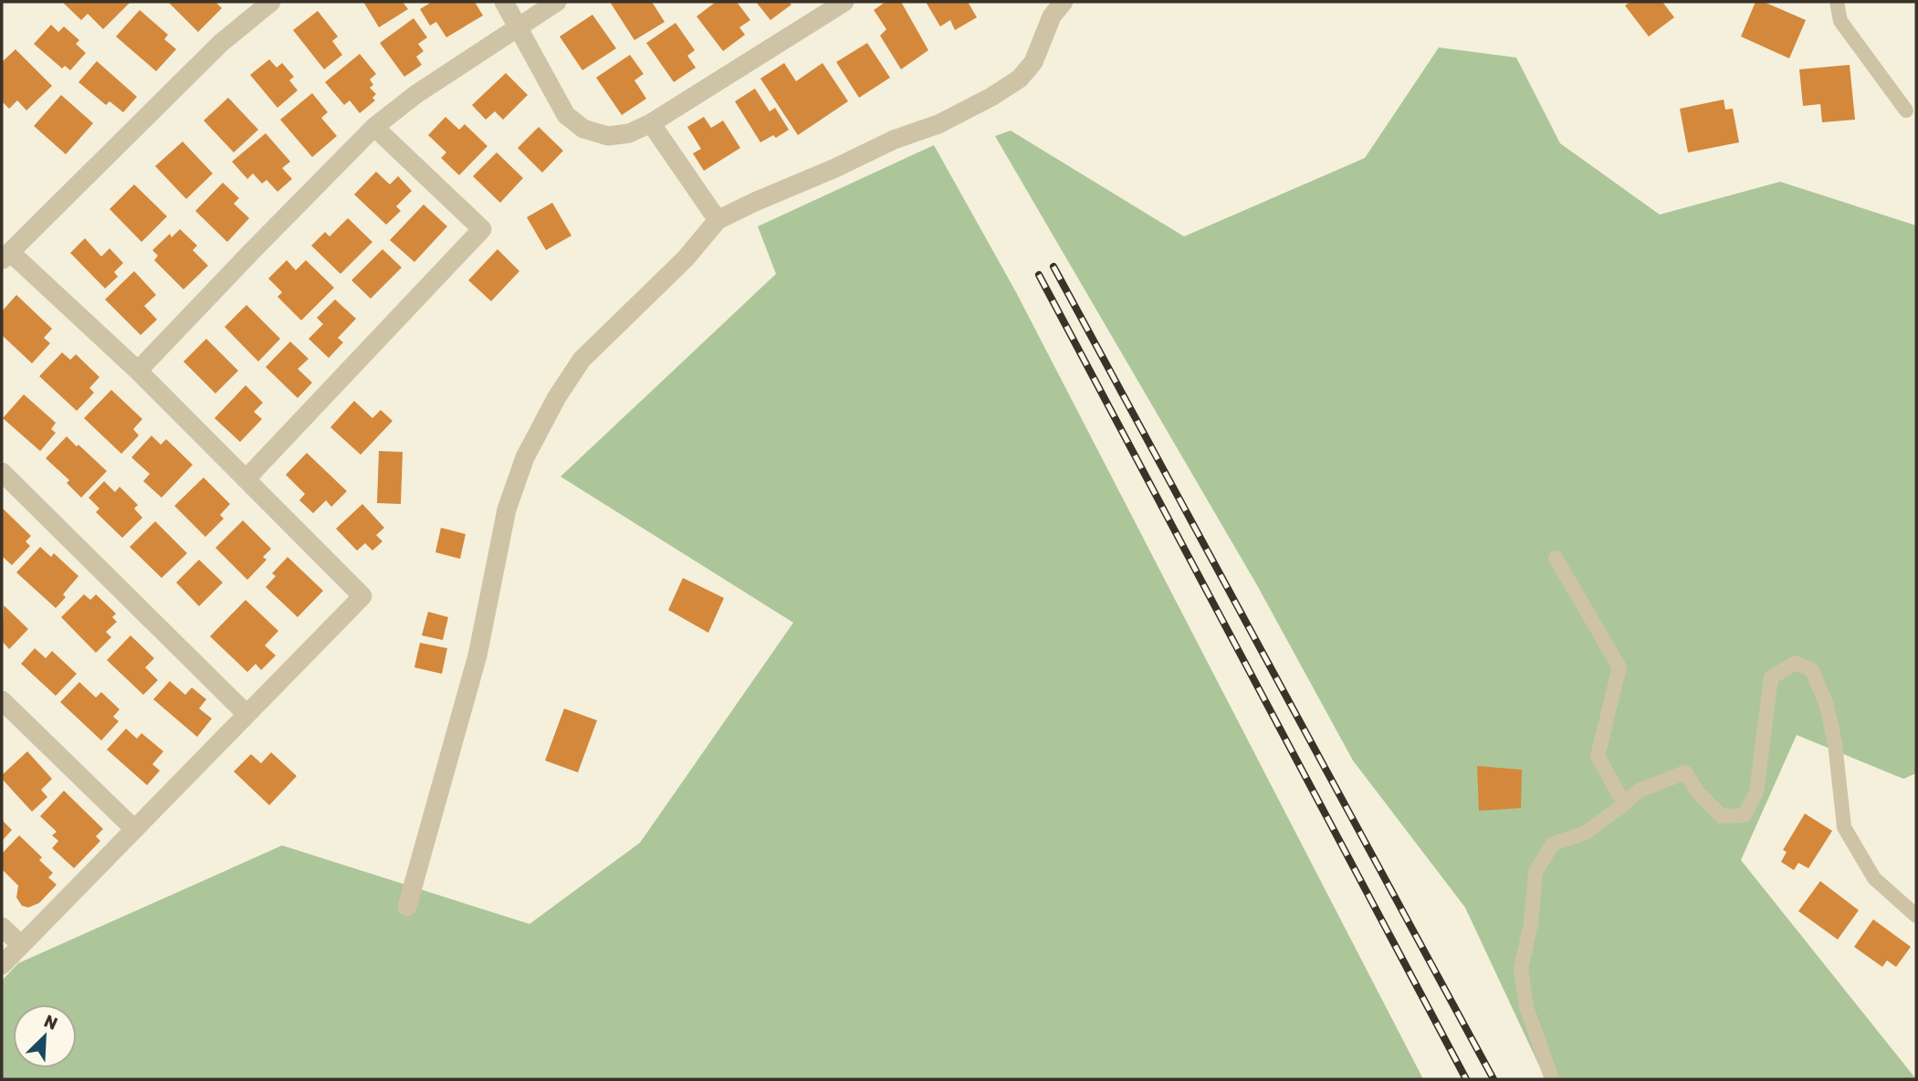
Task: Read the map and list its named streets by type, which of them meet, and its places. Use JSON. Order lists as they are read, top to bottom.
{
  "north": "top right"
}
